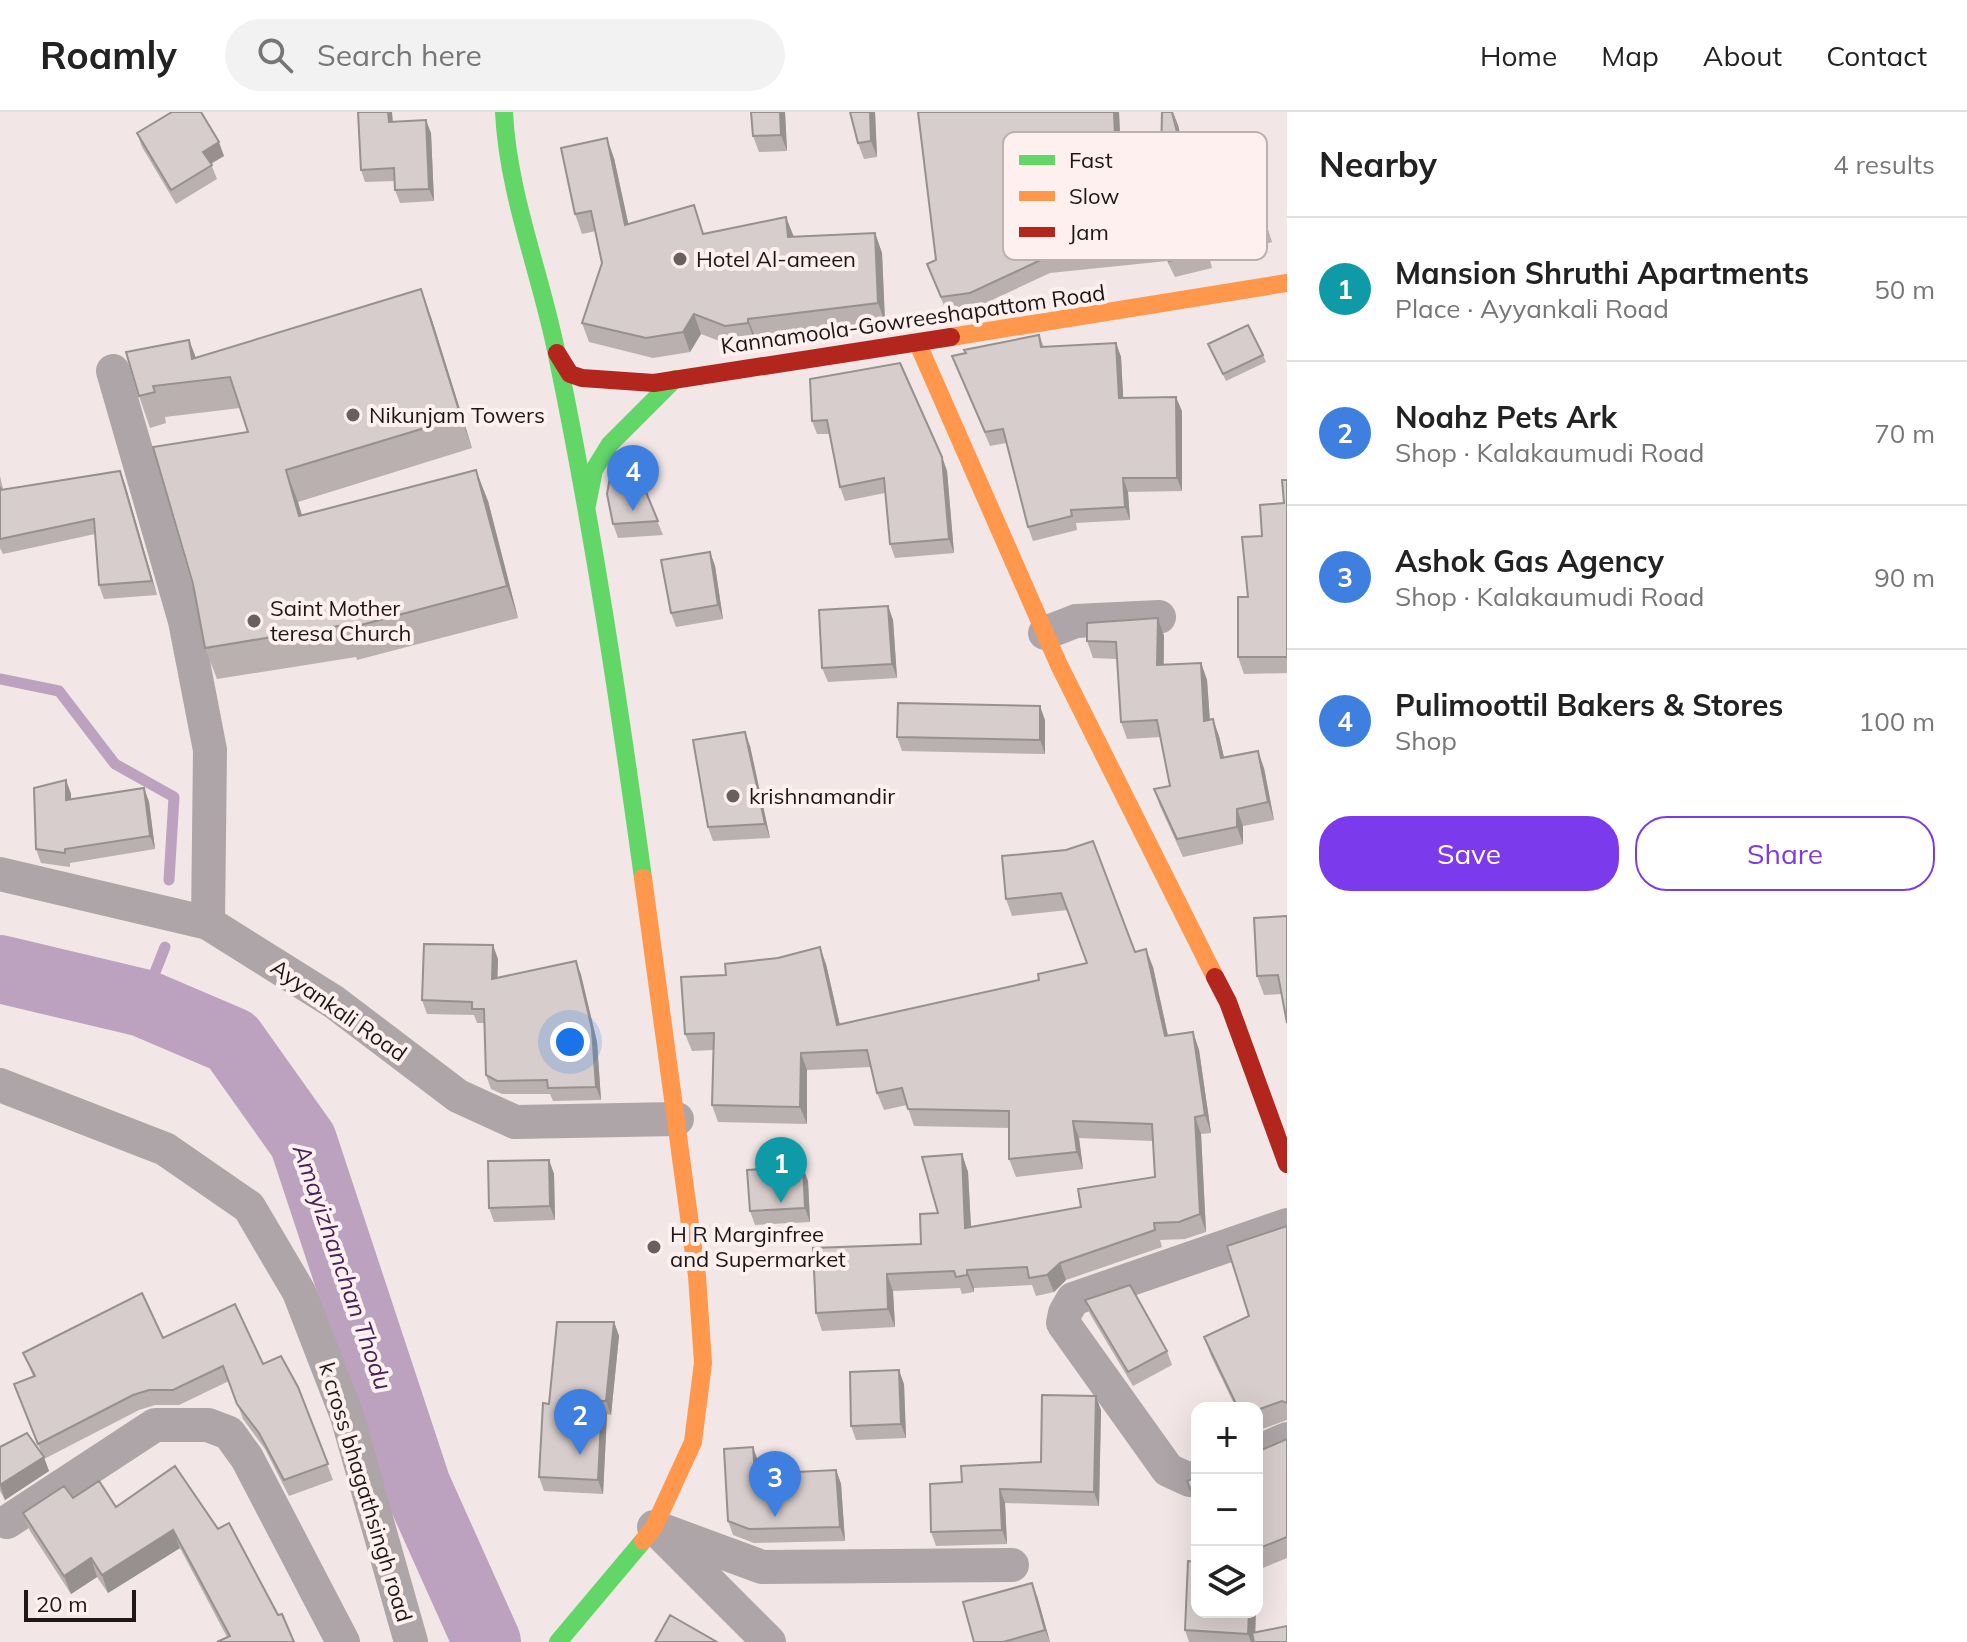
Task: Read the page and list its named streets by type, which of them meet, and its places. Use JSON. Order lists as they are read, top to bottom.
{
  "streets": {
    "main road": ["Kannamoola-Gowreeshapattom Road"],
    "street": ["Ayyankali Road", "k cross bhagathsingh road"]
  },
  "water": ["Amayizhanchan Thodu"],
  "places": [
    "Hotel Al-ameen",
    "Nikunjam Towers",
    "Saint Mother teresa Church",
    "krishnamandir",
    "H R Marginfree and Supermarket"
  ],
  "legend": ["Fast", "Slow", "Jam"],
  "scale_bar": "20 m",
  "page": {
    "header": "Roamly",
    "search": "Search here",
    "nav": [
      "Home",
      "Map",
      "About",
      "Contact"
    ],
    "heading": ["Nearby", "4 results"],
    "list": [
      {
        "mark": "1",
        "name": "Mansion Shruthi Apartments",
        "note": "Place · Ayyankali Road",
        "value": "50 m"
      },
      {
        "mark": "2",
        "name": "Noahz Pets Ark",
        "note": "Shop · Kalakaumudi Road",
        "value": "70 m"
      },
      {
        "mark": "3",
        "name": "Ashok Gas Agency",
        "note": "Shop · Kalakaumudi Road",
        "value": "90 m"
      },
      {
        "mark": "4",
        "name": "Pulimoottil Bakers & Stores",
        "note": "Shop",
        "value": "100 m"
      }
    ],
    "pins": [
      "4",
      "1",
      "2",
      "3"
    ],
    "buttons": ["Save", "Share"],
    "map_buttons": ["+", "−"],
    "scale": "20 m"
  }
}
